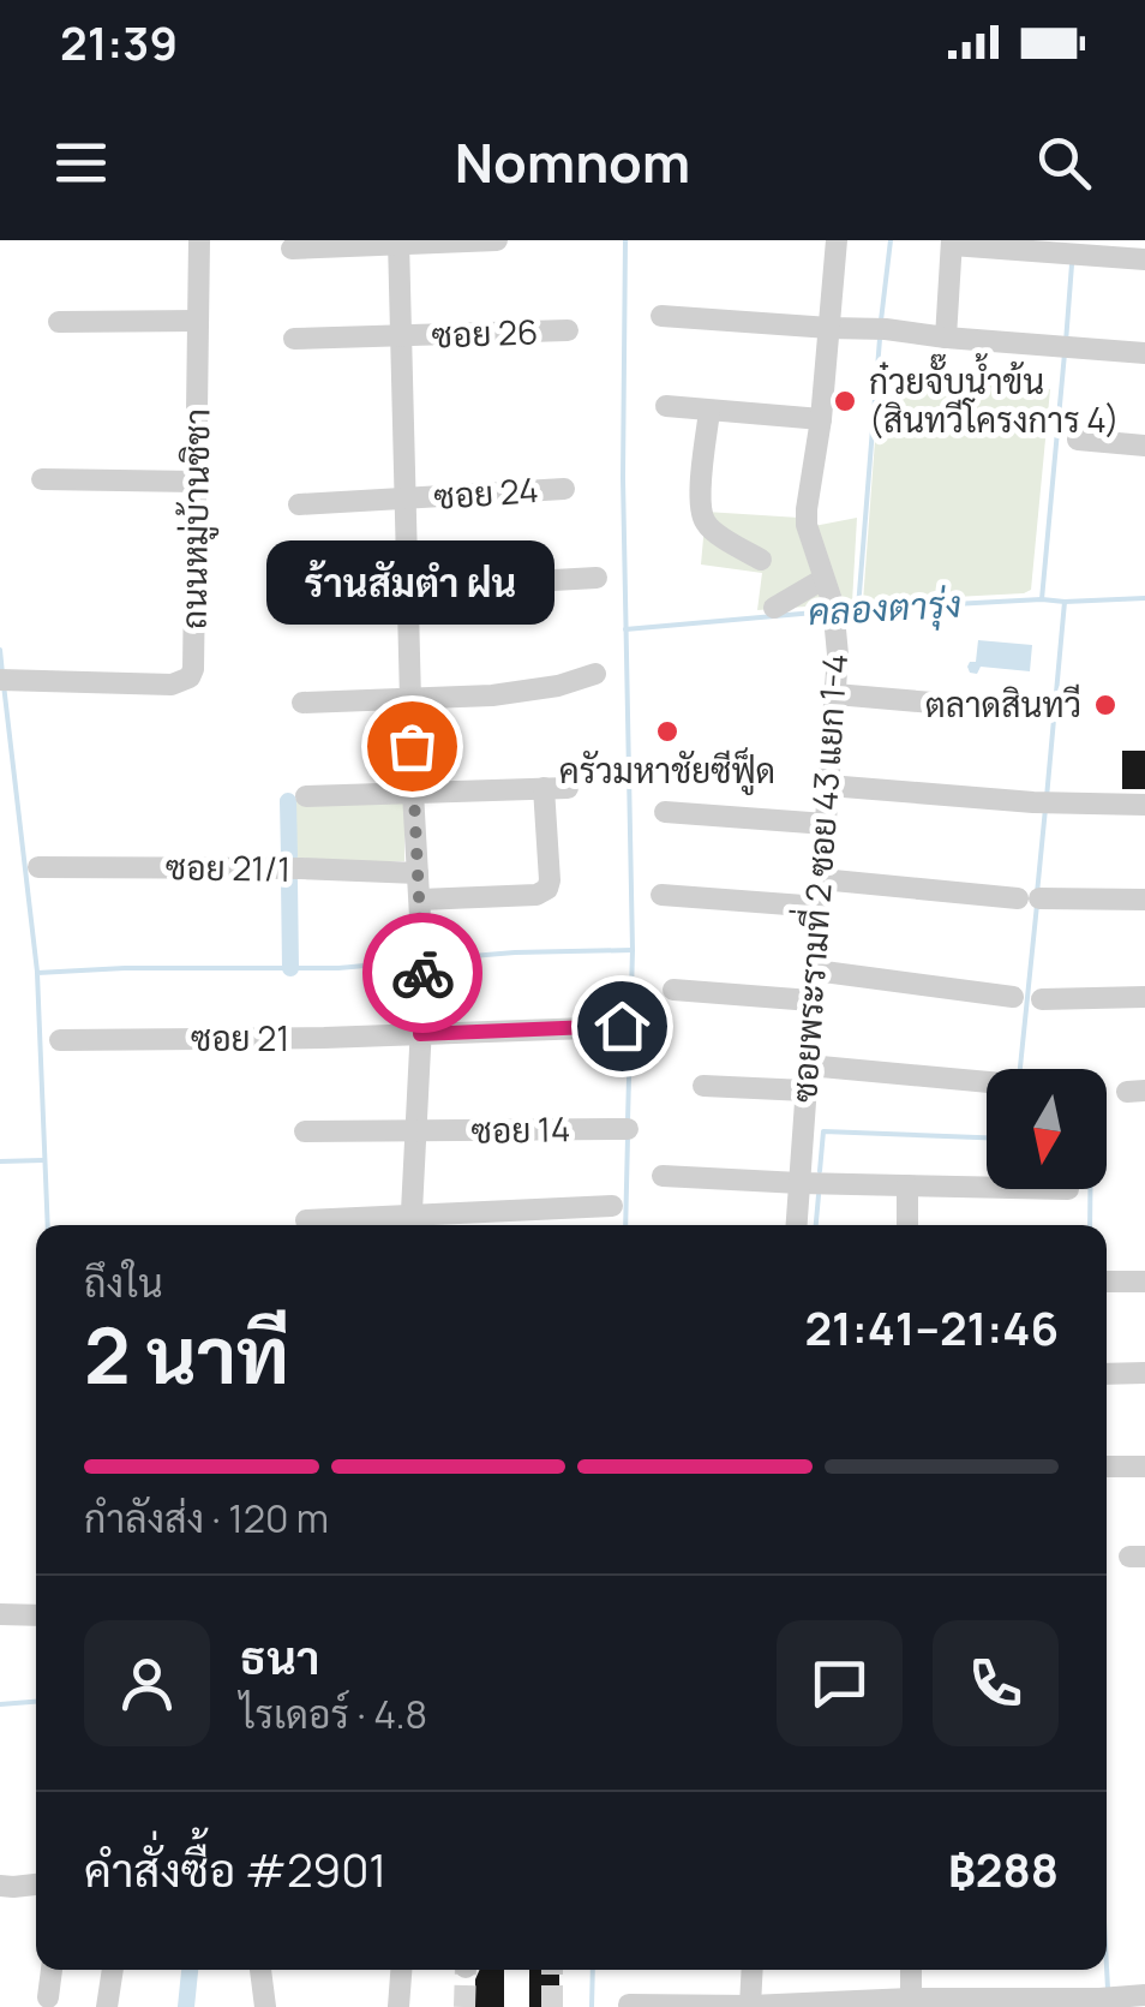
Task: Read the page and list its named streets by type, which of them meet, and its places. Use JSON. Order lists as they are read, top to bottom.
{
  "streets": {
    "street": [
      "ซอย 26",
      "ซอย 24",
      "ถนนหมู่บ้านชิชา",
      "ซอย 21/1",
      "ซอยพระรามที่ 2 ซอย 43 แยก 1-4",
      "ซอย 21",
      "ซอย 14"
    ]
  },
  "water": ["คลองตารุ่ง"],
  "places": [
    "ก๋วยจั๊บน้ำข้น (สินทวีโครงการ 4)",
    "ตลาดสินทวี",
    "ครัวมหาชัยซีฟู็ด",
    "ร้านสัมตำ ฝน"
  ],
  "north": "bottom",
  "page": {
    "status": "21:39",
    "header": "Nomnom",
    "bubble": "ร้านสัมตำ ฝน",
    "heading": ["2 นาที", "ถึงใน", "21:41–21:46"],
    "panel": [
      "ธนา",
      "ไรเดอร์ · 4.8",
      "คำสั่งซื้อ #2901",
      "฿288"
    ],
    "bar": "กำลังส่ง · 120 m"
  }
}
